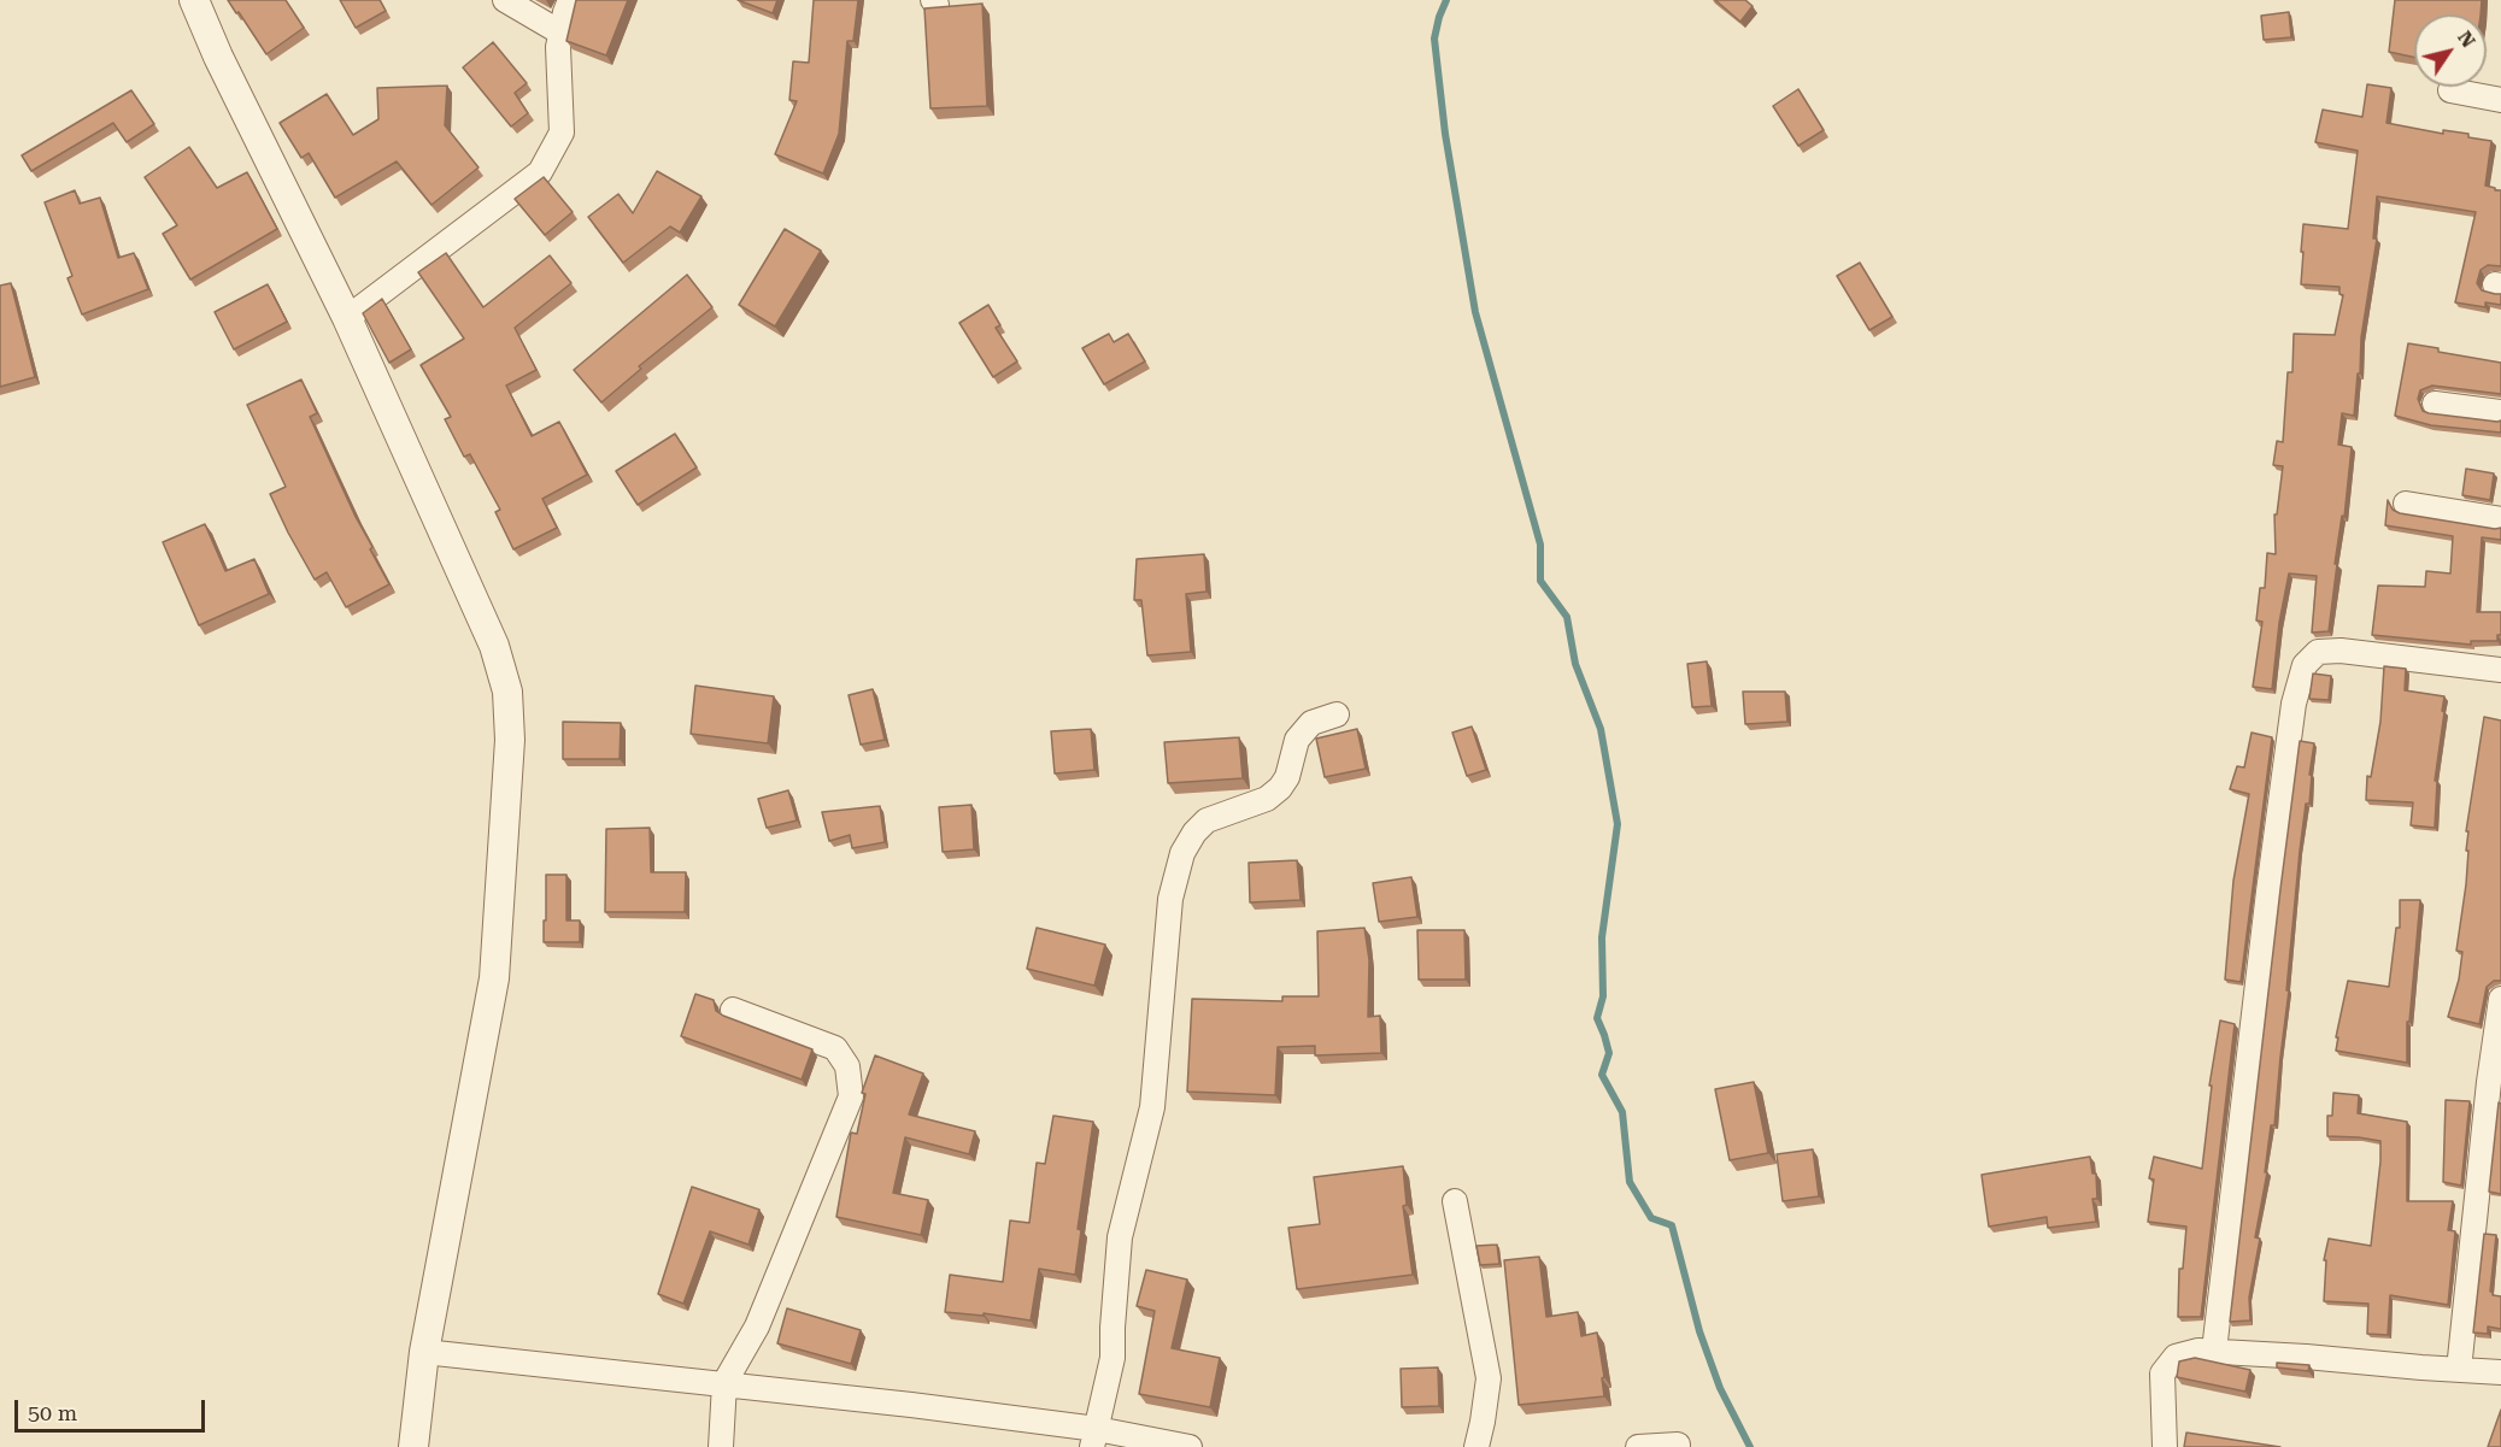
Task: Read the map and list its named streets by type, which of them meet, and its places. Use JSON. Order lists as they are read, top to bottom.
{
  "scale_bar": "50 m",
  "north": "top right"
}
